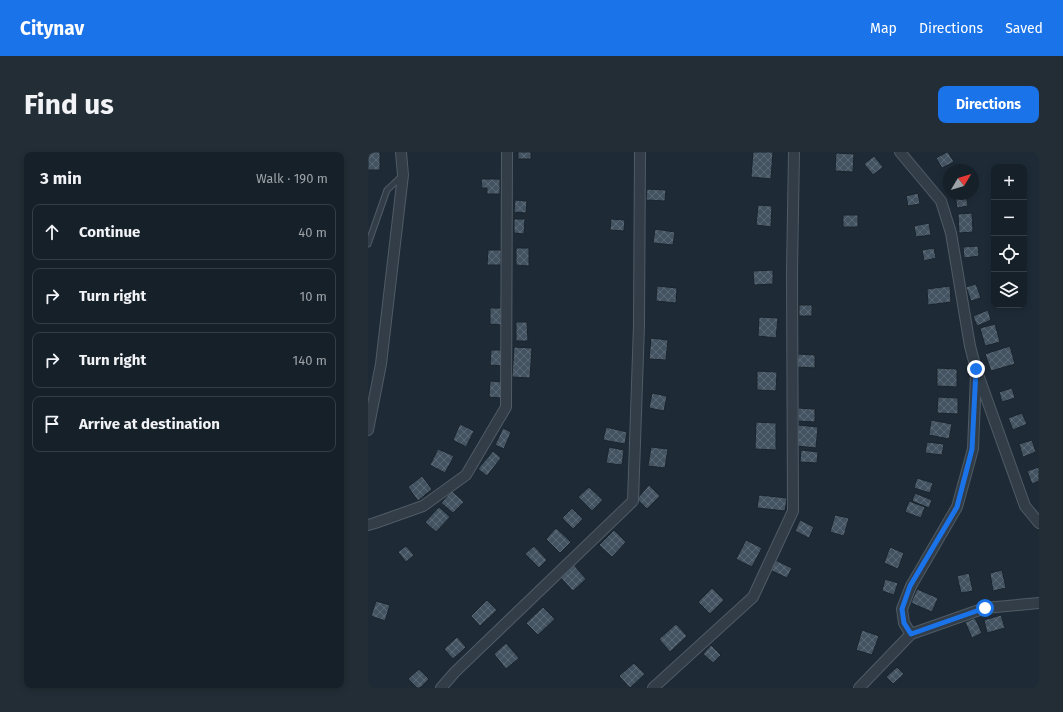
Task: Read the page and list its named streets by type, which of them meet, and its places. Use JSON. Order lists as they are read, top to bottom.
{
  "north": "top right",
  "page": {
    "header": "Citynav",
    "nav": ["Map", "Directions", "Saved"],
    "buttons": "Directions",
    "title": "Find us",
    "heading": ["3 min", "Walk · 190 m"],
    "map_buttons": ["+", "−"],
    "list": [
      ["Continue", "40 m"],
      ["Turn right", "10 m"],
      ["Turn right", "140 m"],
      "Arrive at destination"
    ]
  }
}
